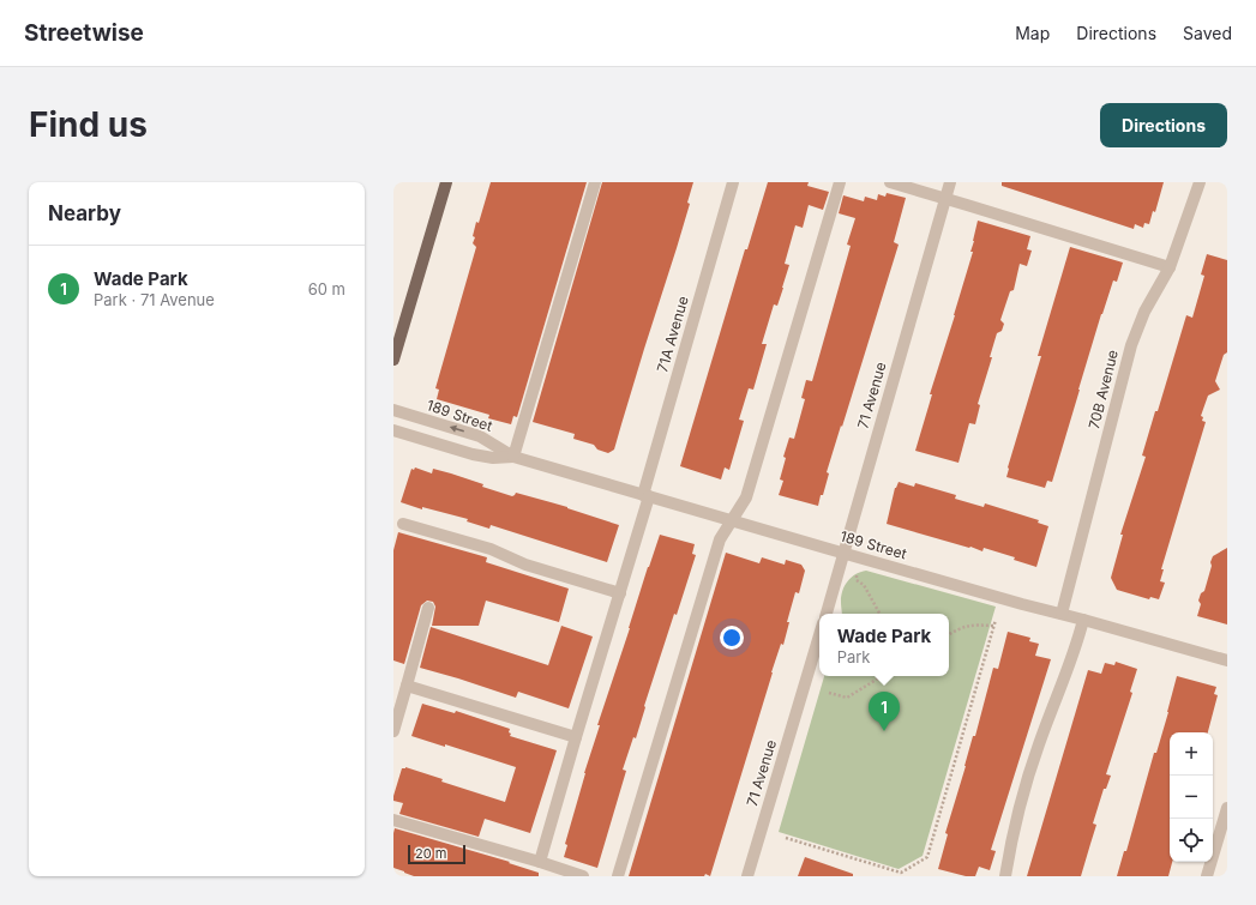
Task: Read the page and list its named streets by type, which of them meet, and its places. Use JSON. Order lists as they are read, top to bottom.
{
  "streets": {
    "street": [
      "71A Avenue",
      "70B Avenue",
      "71 Avenue",
      "189 Street"
    ]
  },
  "crossings": [
    ["71A Avenue", "189 Street"],
    ["70B Avenue", "189 Street"],
    ["71 Avenue", "189 Street"]
  ],
  "scale_bar": "20 m",
  "page": {
    "header": "Streetwise",
    "nav": ["Map", "Directions", "Saved"],
    "buttons": "Directions",
    "title": "Find us",
    "heading": "Nearby",
    "list": [
      {
        "mark": "1",
        "name": "Wade Park",
        "note": "Park · 71 Avenue",
        "value": "60 m"
      }
    ],
    "popup": ["Wade Park", "Park"],
    "pins": "1",
    "map_buttons": ["+", "−"],
    "scale": "20 m"
  }
}
